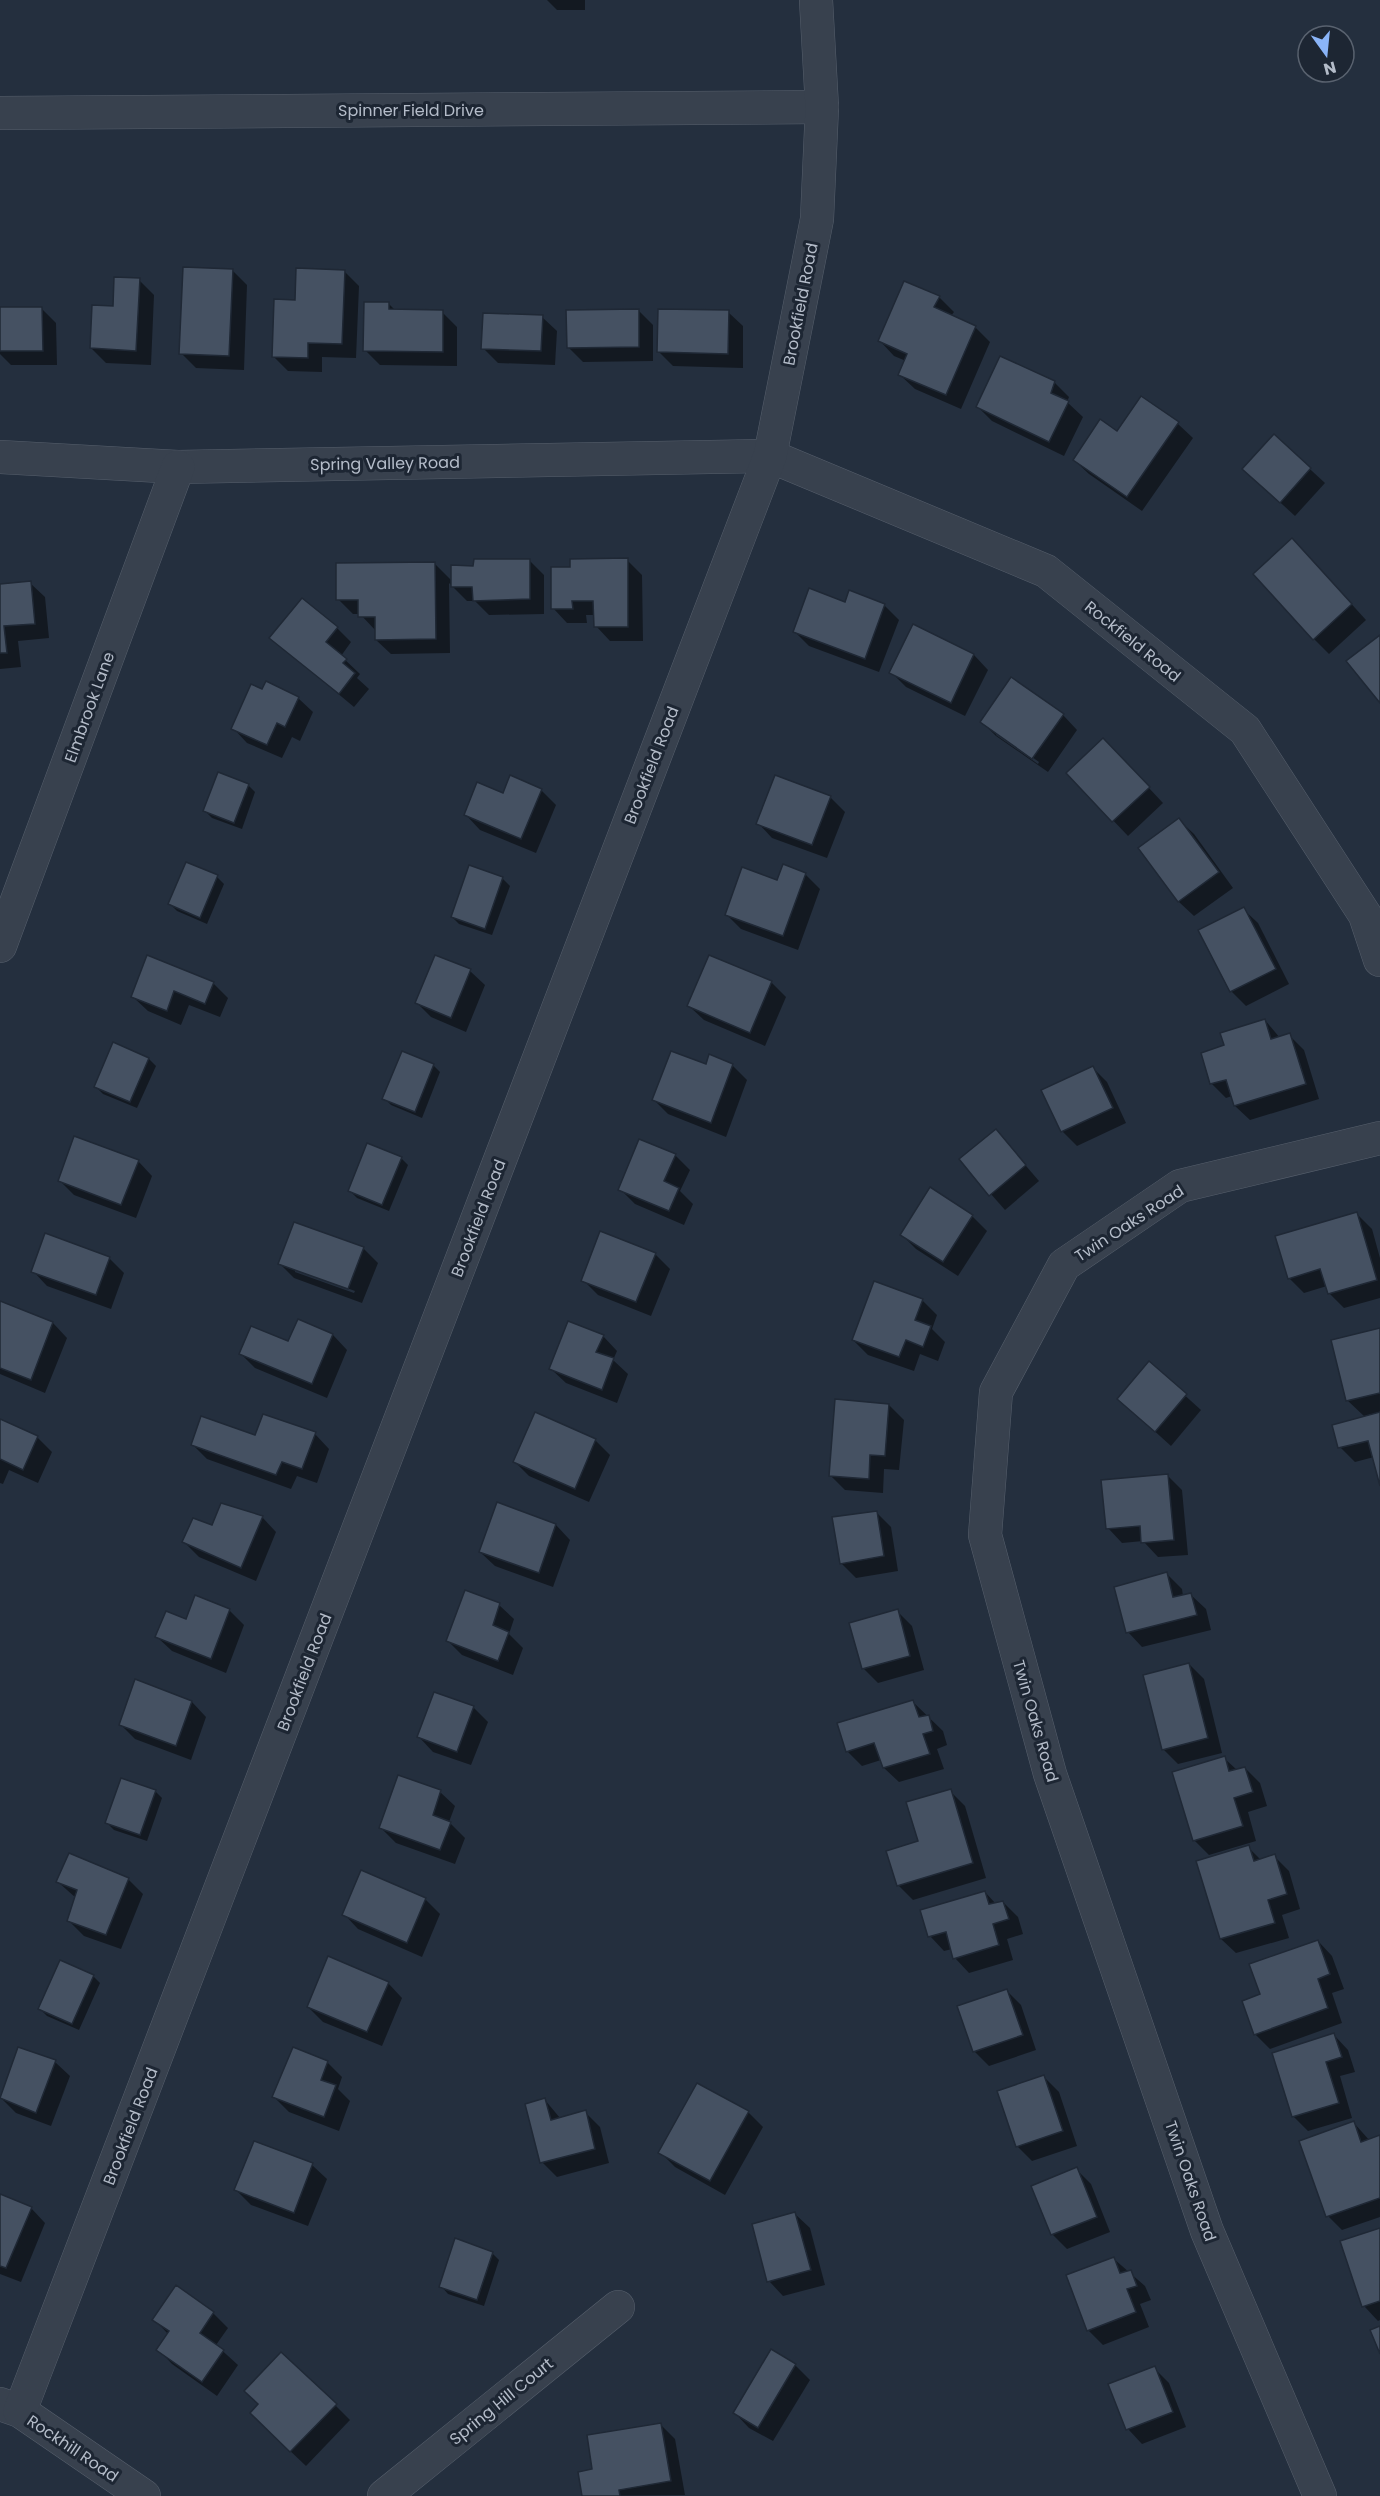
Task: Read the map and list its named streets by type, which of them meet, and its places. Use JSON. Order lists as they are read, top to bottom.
{
  "streets": {
    "street": [
      "Spinner Field Drive",
      "Brookfield Road",
      "Spring Valley Road",
      "Rockfield Road",
      "Elmbrook Lane",
      "Twin Oaks Road",
      "Spring Hill Court",
      "Rockhill Road"
    ]
  },
  "crossings": [
    ["Spinner Field Drive", "Brookfield Road"],
    ["Brookfield Road", "Spring Valley Road"],
    ["Brookfield Road", "Rockfield Road"],
    ["Brookfield Road", "Rockhill Road"],
    ["Spring Valley Road", "Rockfield Road"],
    ["Spring Valley Road", "Elmbrook Lane"]
  ],
  "north": "bottom"
}
